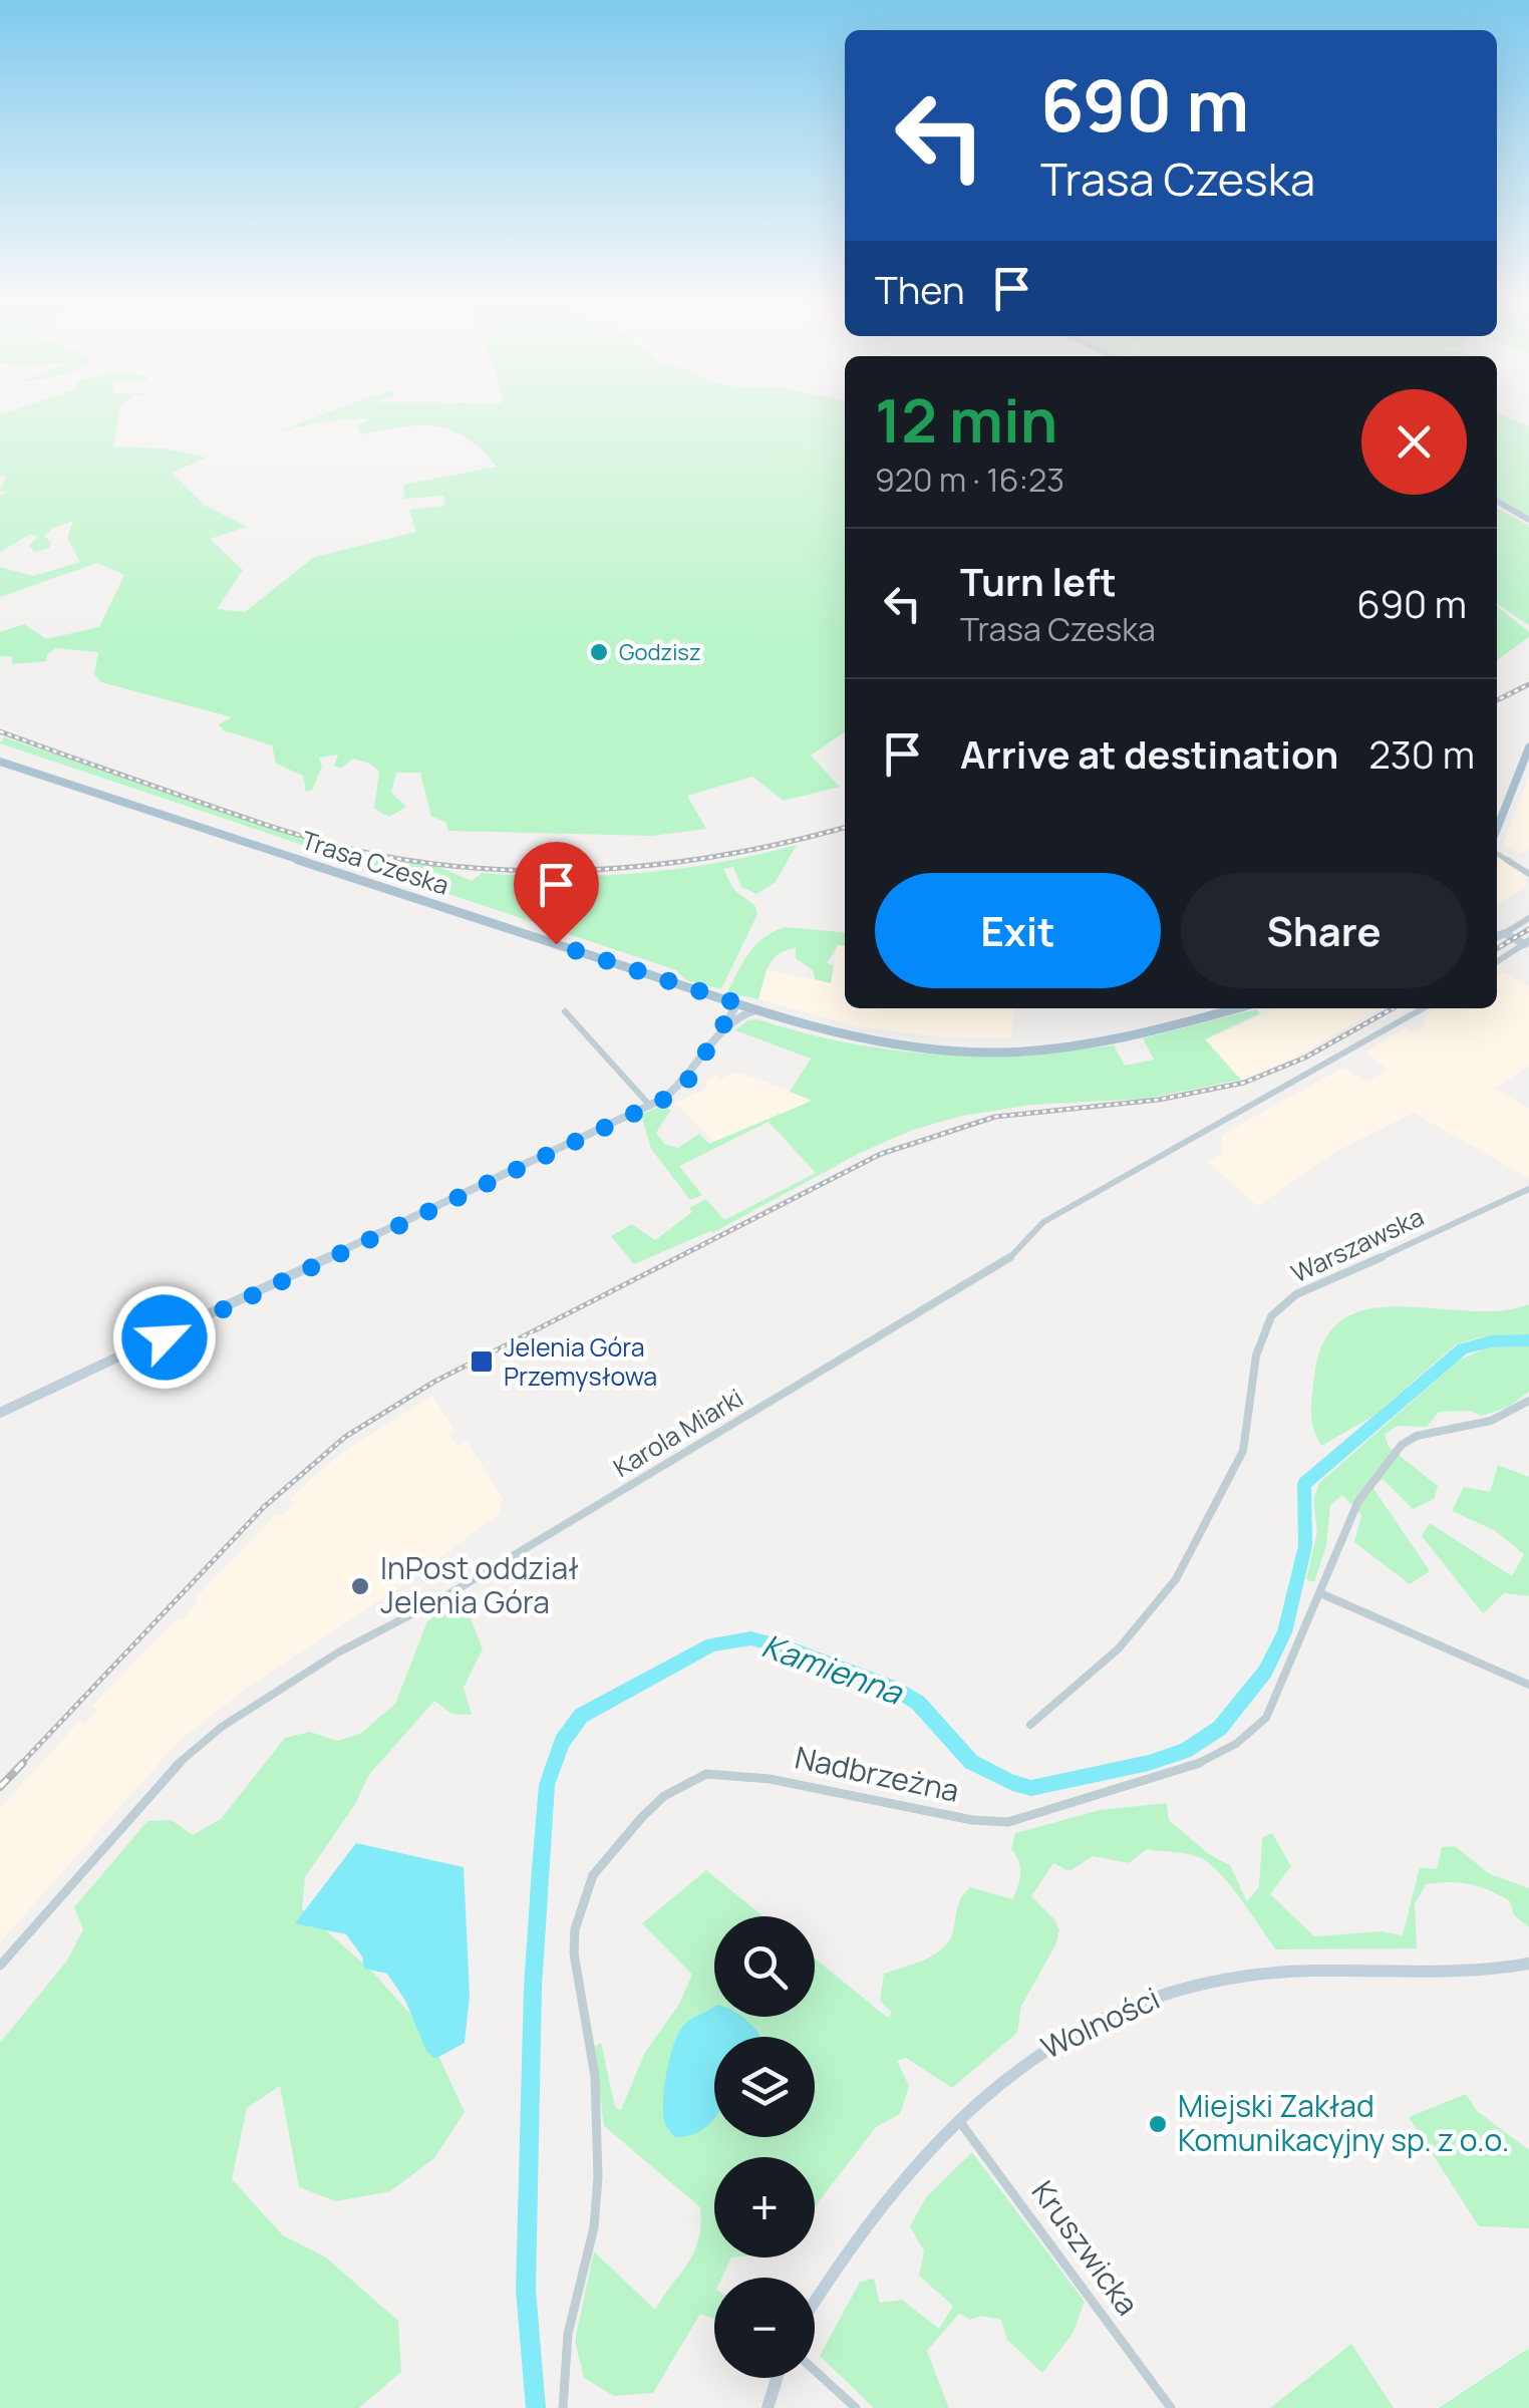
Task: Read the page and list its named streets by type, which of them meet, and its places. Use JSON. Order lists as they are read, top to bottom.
{
  "streets": {
    "main road": ["Trasa Czeska"],
    "street": [
      "Warszawska",
      "Karola Miarki",
      "Nadbrzeżna",
      "Wolności",
      "Kruszwicka"
    ]
  },
  "crossings": [
    ["Wolności", "Kruszwicka"]
  ],
  "water": ["Kamienna"],
  "places": {
    "other": ["Godzisz", "InPost oddział Jelenia Góra", "Miejski Zakład Komunikacyjny sp. z o.o."],
    "transit": ["Jelenia Góra Przemysłowa"]
  },
  "page": {
    "turn": ["690 m", "Trasa Czeska"],
    "then": "Then",
    "heading": ["12 min", "920 m · 16:23"],
    "list": [
      {
        "name": "Turn left",
        "note": "Trasa Czeska",
        "value": "690 m"
      },
      {
        "name": "Arrive at destination",
        "value": "230 m"
      }
    ],
    "buttons": ["Exit", "Share"],
    "map_buttons": ["+", "−"]
  }
}
